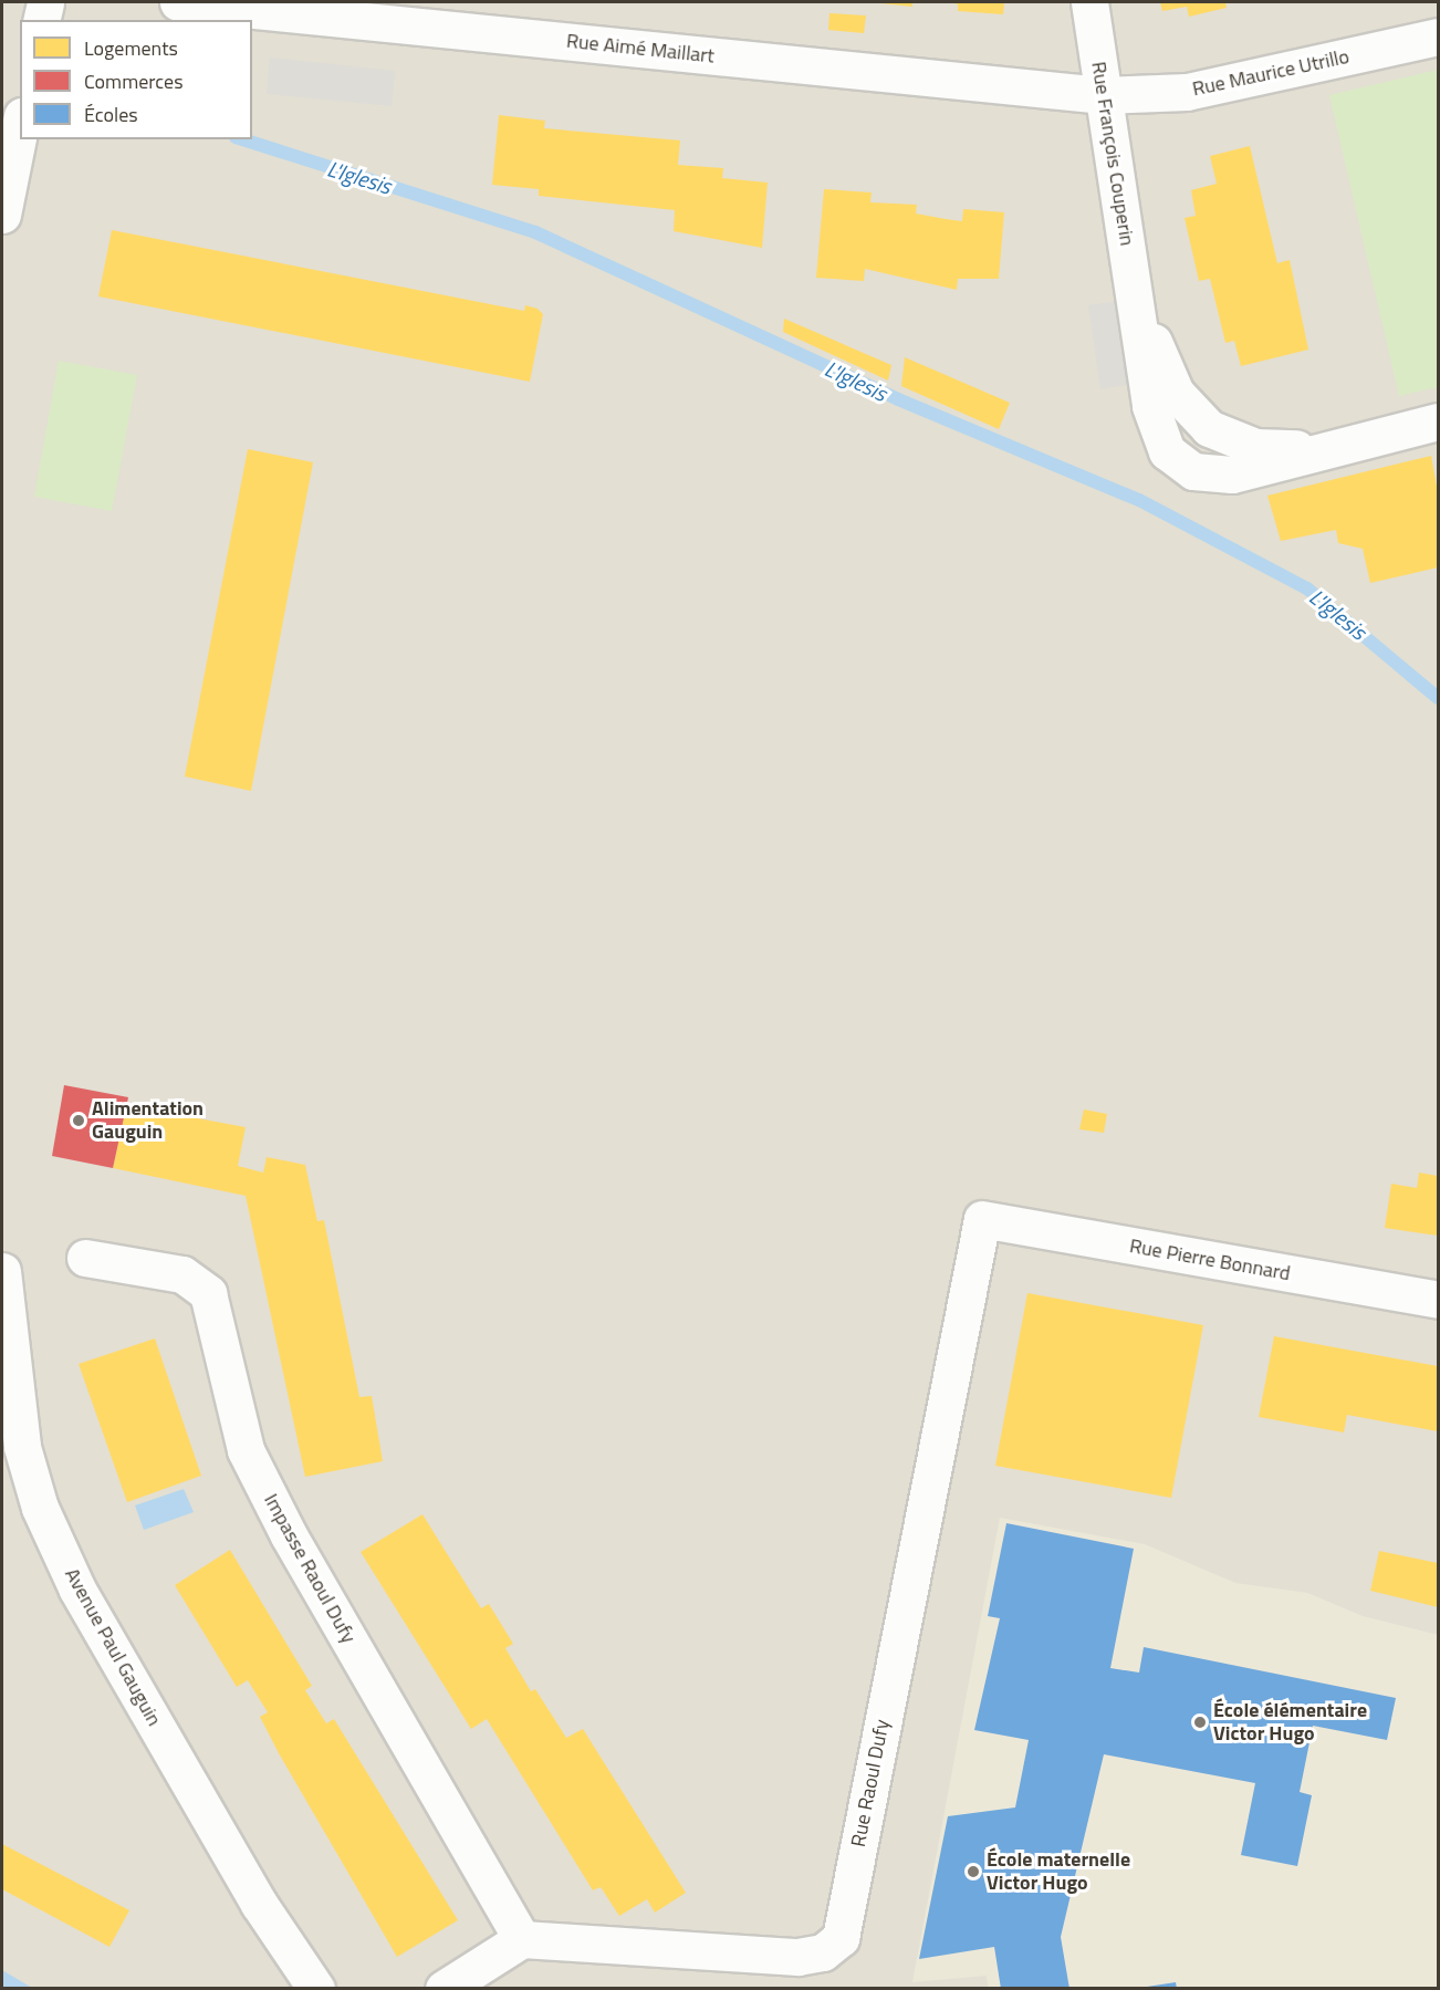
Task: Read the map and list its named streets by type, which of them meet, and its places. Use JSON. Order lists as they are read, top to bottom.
{
  "streets": {
    "street": [
      "Rue Aimé Maillart",
      "Rue Maurice Utrillo",
      "Rue François Couperin",
      "Rue Pierre Bonnard",
      "Impasse Raoul Dufy",
      "Avenue Paul Gauguin",
      "Rue Raoul Dufy"
    ]
  },
  "crossings": [
    ["Rue Aimé Maillart", "Rue Maurice Utrillo"],
    ["Rue Aimé Maillart", "Rue François Couperin"],
    ["Rue Maurice Utrillo", "Rue François Couperin"],
    ["Rue Pierre Bonnard", "Rue Raoul Dufy"],
    ["Impasse Raoul Dufy", "Rue Raoul Dufy"]
  ],
  "water": ["L'Iglesis"],
  "places": ["Alimentation Gauguin", "École élémentaire Victor Hugo", "École maternelle Victor Hugo"],
  "legend": ["Logements", "Commerces", "Écoles"]
}
